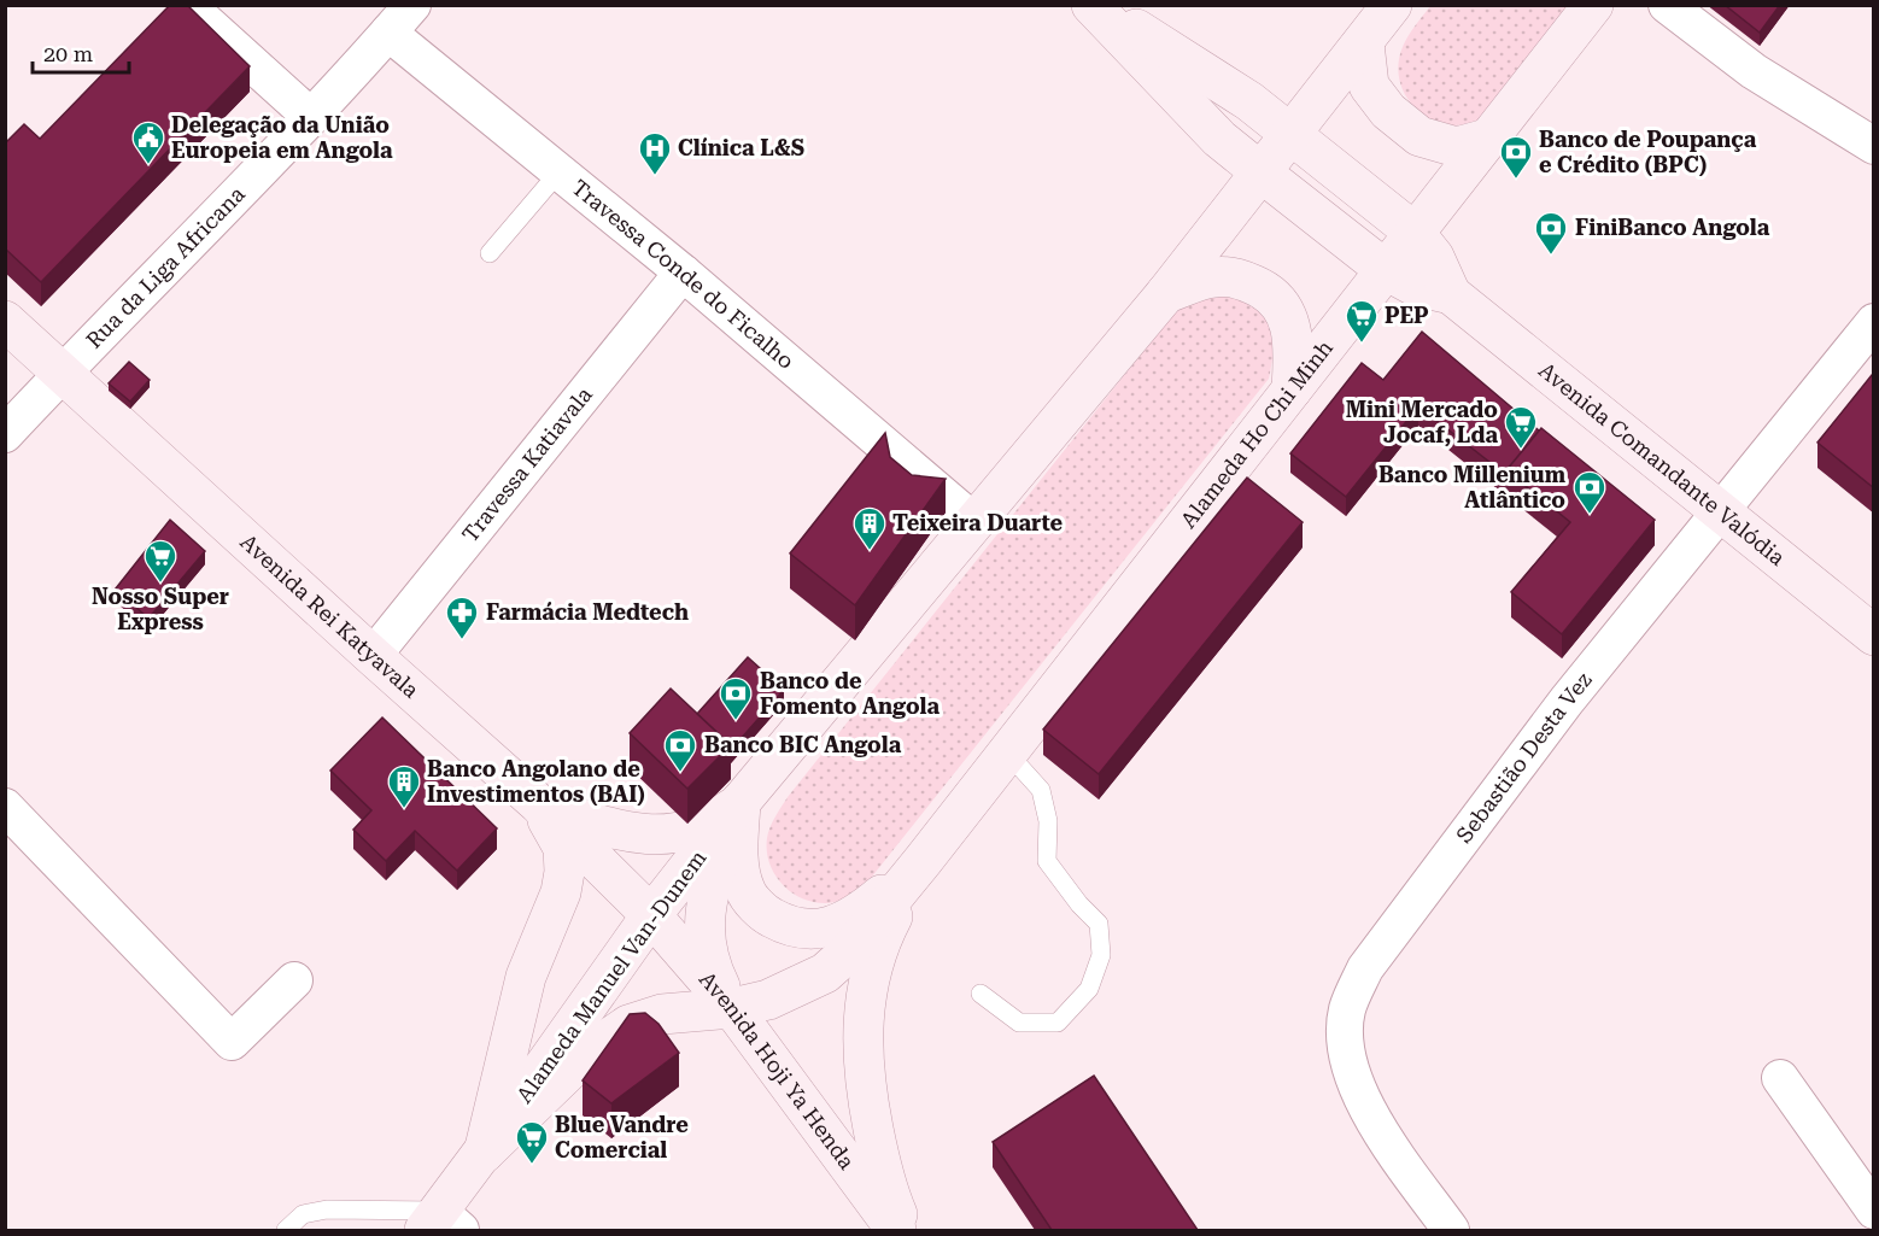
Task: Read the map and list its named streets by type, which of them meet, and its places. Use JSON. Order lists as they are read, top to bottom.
{
  "streets": {
    "main road": [
      "Alameda Ho Chi Minh",
      "Avenida Comandante Valódia",
      "Avenida Rei Katyavala",
      "Alameda Manuel Van-Dunem",
      "Avenida Hoji Ya Henda"
    ],
    "street": [
      "Rua da Liga Africana",
      "Travessa Conde do Ficalho",
      "Travessa Katiavala",
      "Sebastião Desta Vez"
    ]
  },
  "crossings": [
    ["Rua da Liga Africana", "Travessa Conde do Ficalho"],
    ["Rua da Liga Africana", "Avenida Rei Katyavala"],
    ["Travessa Conde do Ficalho", "Travessa Katiavala"],
    ["Alameda Ho Chi Minh", "Avenida Comandante Valódia"],
    ["Travessa Katiavala", "Avenida Rei Katyavala"],
    ["Avenida Comandante Valódia", "Sebastião Desta Vez"],
    ["Avenida Rei Katyavala", "Alameda Manuel Van-Dunem"],
    ["Avenida Rei Katyavala", "Avenida Hoji Ya Henda"],
    ["Alameda Manuel Van-Dunem", "Avenida Hoji Ya Henda"]
  ],
  "places": {
    "public building": ["Delegação da União Europeia em Angola"],
    "hospital": ["Clínica L&S"],
    "bank": [
      "Banco de Poupança e Crédito (BPC)",
      "FiniBanco Angola",
      "Banco Millenium Atlântico",
      "Banco de Fomento Angola",
      "Banco BIC Angola"
    ],
    "supermarket": [
      "PEP",
      "Mini Mercado Jocaf, Lda",
      "Nosso Super Express",
      "Blue Vandre Comercial"
    ],
    "building": ["Teixeira Duarte", "Banco Angolano de Investimentos (BAI)"],
    "pharmacy": ["Farmácia Medtech"]
  },
  "scale_bar": "20 m"
}
